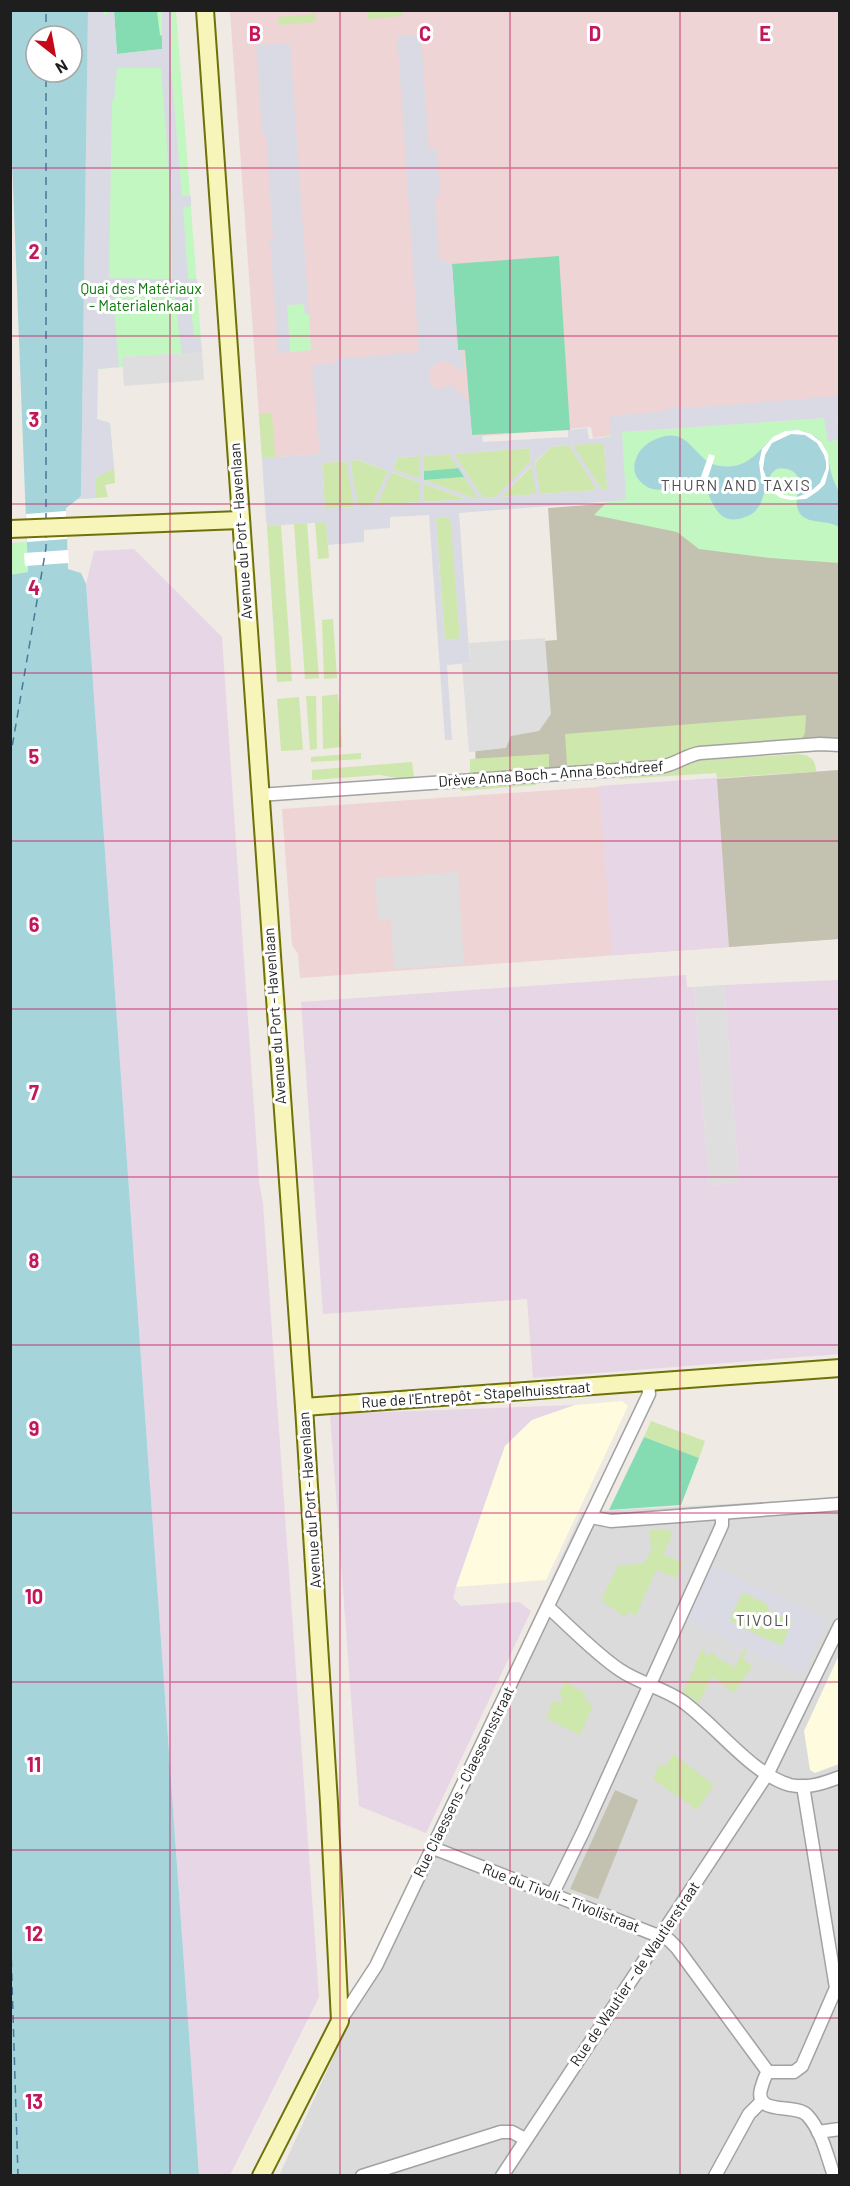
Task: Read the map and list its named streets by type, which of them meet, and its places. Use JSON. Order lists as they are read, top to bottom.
{
  "streets": {
    "street": [
      "Avenue du Port - Havenlaan",
      "Drève Anna Boch - Anna Bochdreef",
      "Rue de l'Entrepôt - Stapelhuisstraat",
      "Rue Claessens - Claessensstraat",
      "Rue du Tivoli - Tivolistraat",
      "Rue de Wautier - de Wautierstraat"
    ]
  },
  "crossings": [
    ["Avenue du Port - Havenlaan", "Drève Anna Boch - Anna Bochdreef"],
    ["Avenue du Port - Havenlaan", "Rue de l'Entrepôt - Stapelhuisstraat"],
    ["Avenue du Port - Havenlaan", "Rue Claessens - Claessensstraat"],
    ["Rue de l'Entrepôt - Stapelhuisstraat", "Rue Claessens - Claessensstraat"],
    ["Rue Claessens - Claessensstraat", "Rue du Tivoli - Tivolistraat"],
    ["Rue du Tivoli - Tivolistraat", "Rue de Wautier - de Wautierstraat"]
  ],
  "districts": ["THURN AND TAXIS", "TIVOLI"],
  "parks": ["Quai des Matériaux - Materialenkaai"],
  "north": "bottom right",
  "grid": {
    "columns": [
      "B",
      "C",
      "D",
      "E"
    ],
    "rows": [
      "2",
      "3",
      "4",
      "5",
      "6",
      "7",
      "8",
      "9",
      "10",
      "11",
      "12",
      "13"
    ]
  }
}
